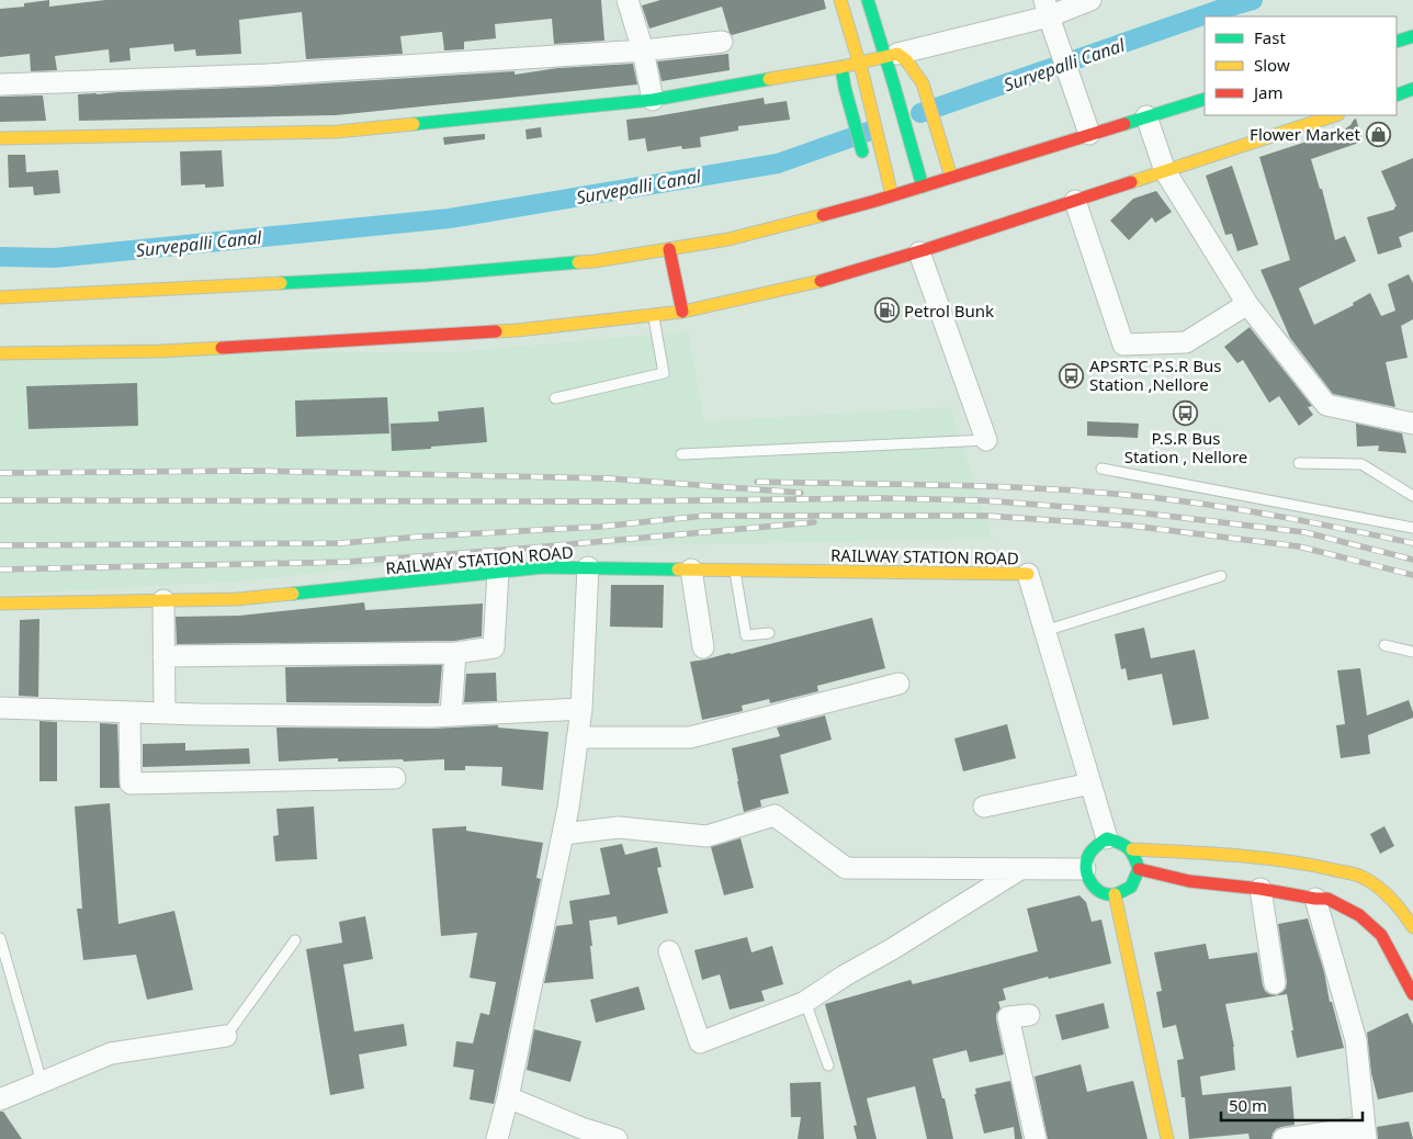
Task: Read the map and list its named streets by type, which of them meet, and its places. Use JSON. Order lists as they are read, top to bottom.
{
  "streets": {
    "main road": ["RAILWAY STATION ROAD"]
  },
  "water": ["Survepalli Canal"],
  "places": {
    "shop": ["Flower Market"],
    "fuel station": ["Petrol Bunk"],
    "bus stop": ["APSRTC P.S.R Bus Station ,Nellore", "P.S.R Bus Station , Nellore"]
  },
  "legend": ["Fast", "Slow", "Jam"],
  "scale_bar": "50 m"
}
